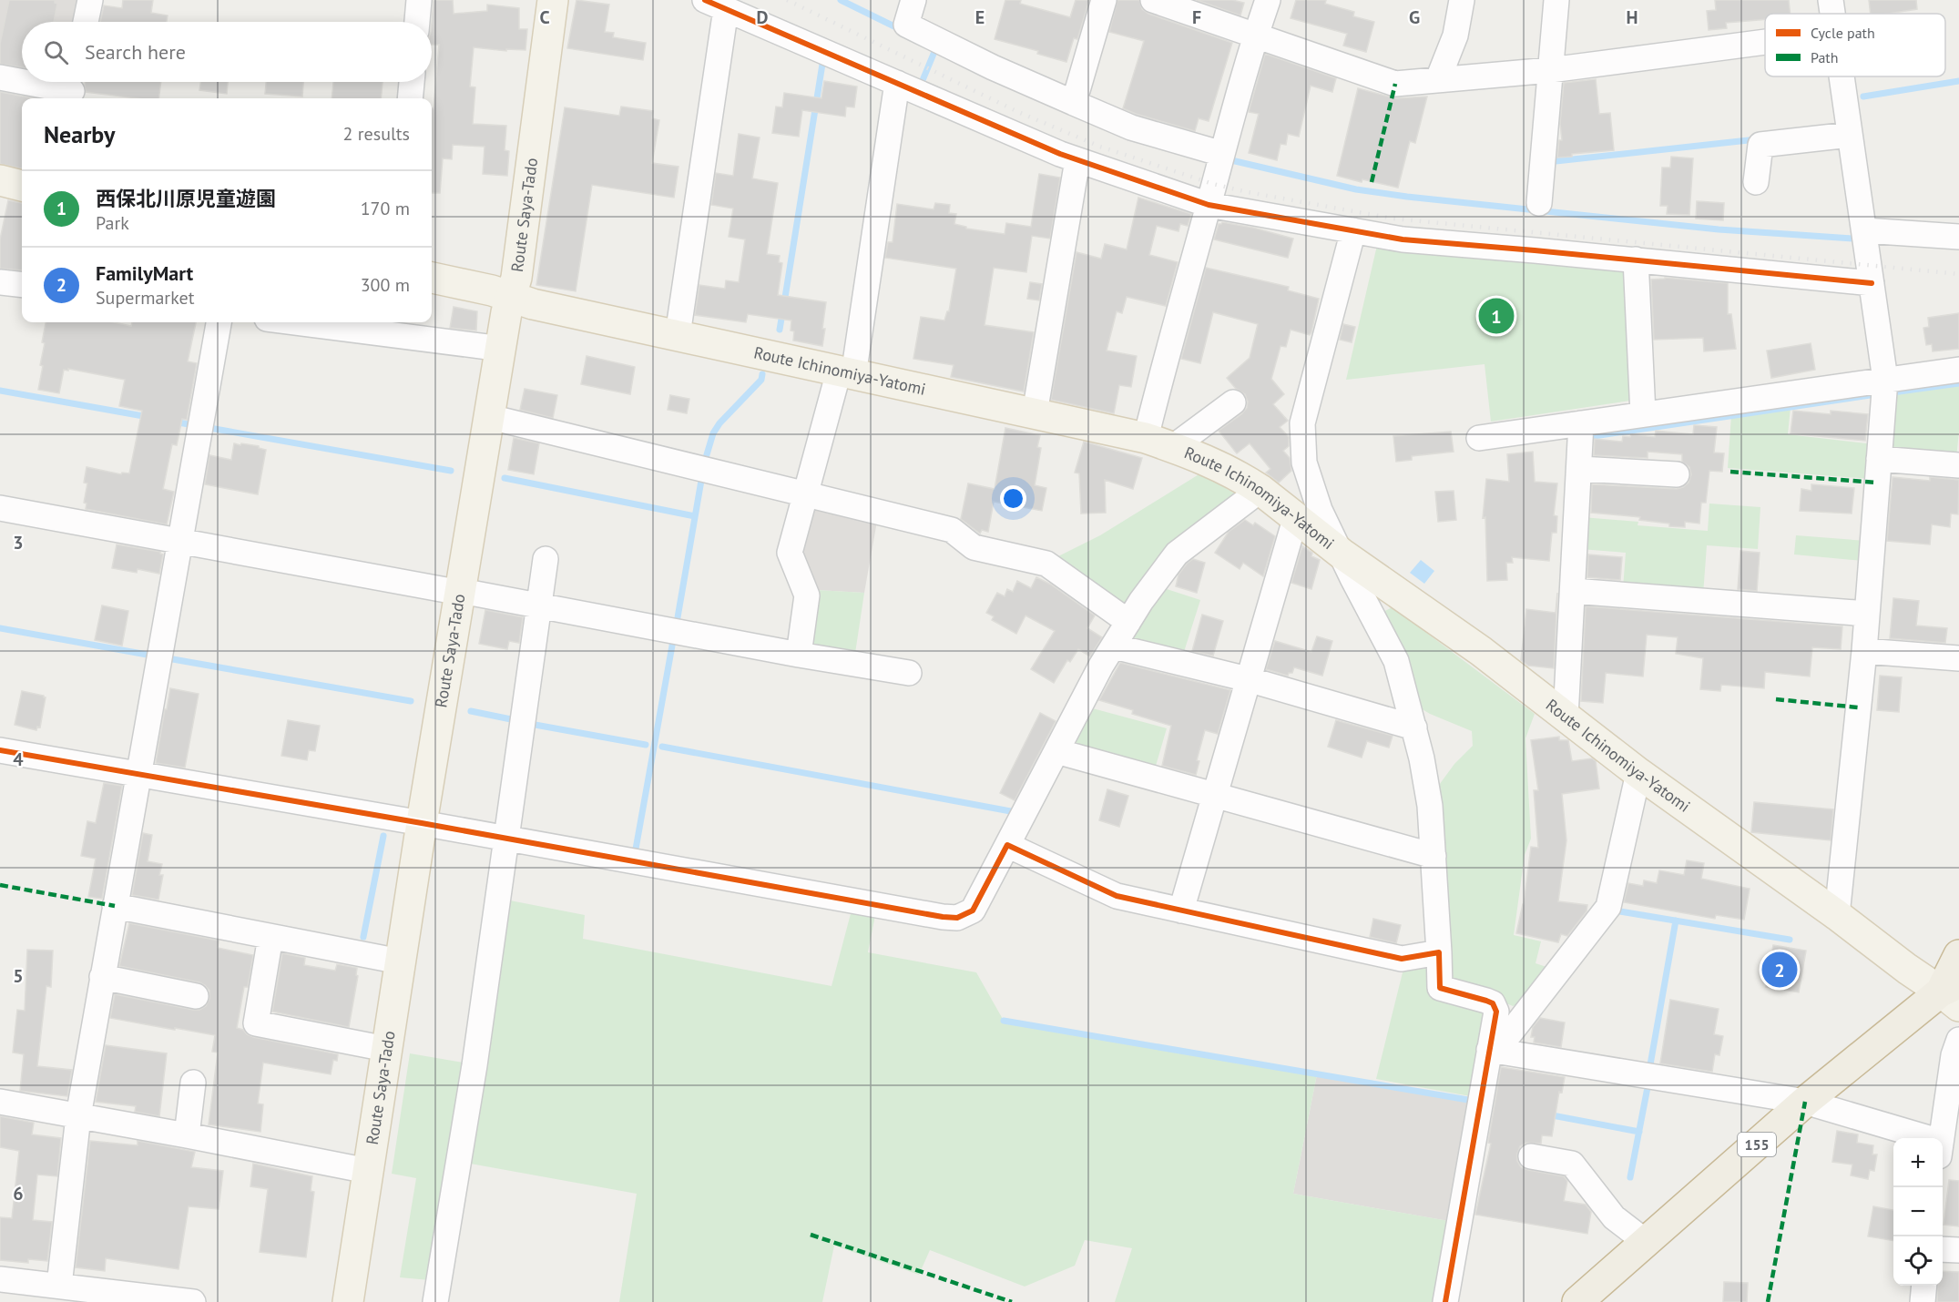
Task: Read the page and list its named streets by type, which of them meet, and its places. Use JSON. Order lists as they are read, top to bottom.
{
  "streets": {
    "highway": ["155"],
    "main road": ["Route Saya-Tado", "Route Ichinomiya-Yatomi"]
  },
  "crossings": [
    ["Route Saya-Tado", "Route Ichinomiya-Yatomi"],
    ["Route Ichinomiya-Yatomi", "155"]
  ],
  "legend": ["Cycle path", "Path"],
  "page": {
    "search": "Search here",
    "heading": ["Nearby", "2 results"],
    "list": [
      {
        "mark": "1",
        "name": "西保北川原児童遊園",
        "note": "Park",
        "value": "170 m"
      },
      {
        "mark": "2",
        "name": "FamilyMart",
        "note": "Supermarket",
        "value": "300 m"
      }
    ],
    "pins": ["1", "2"],
    "map_buttons": ["+", "−"]
  },
  "grid": {
    "columns": [
      "C",
      "D",
      "E",
      "F",
      "G",
      "H"
    ],
    "rows": [
      "3",
      "4",
      "5",
      "6"
    ]
  }
}
